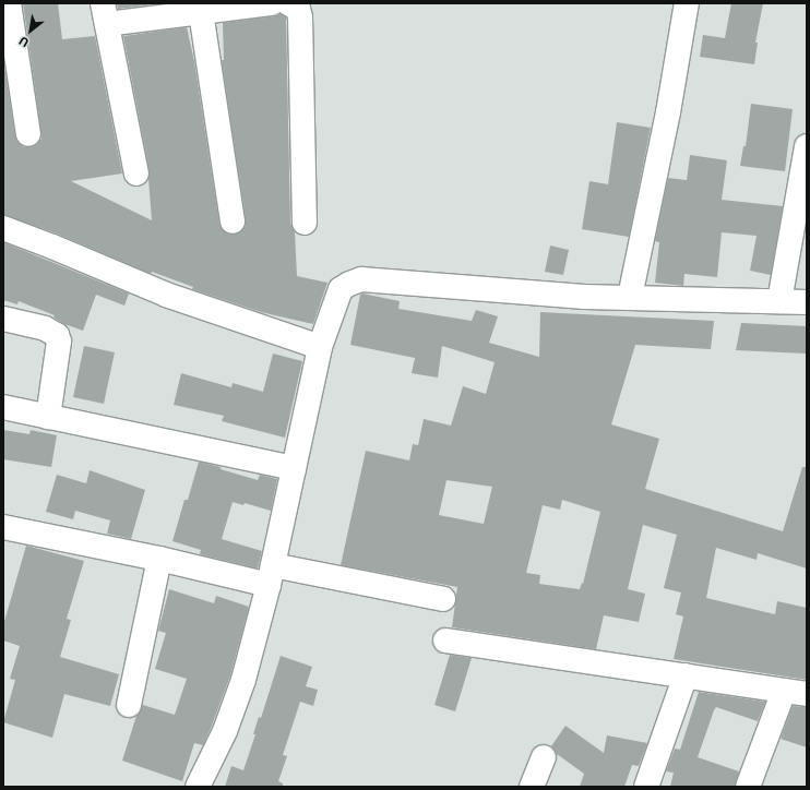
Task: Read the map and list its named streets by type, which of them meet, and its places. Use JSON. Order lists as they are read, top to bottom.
{
  "north": "bottom left"
}
